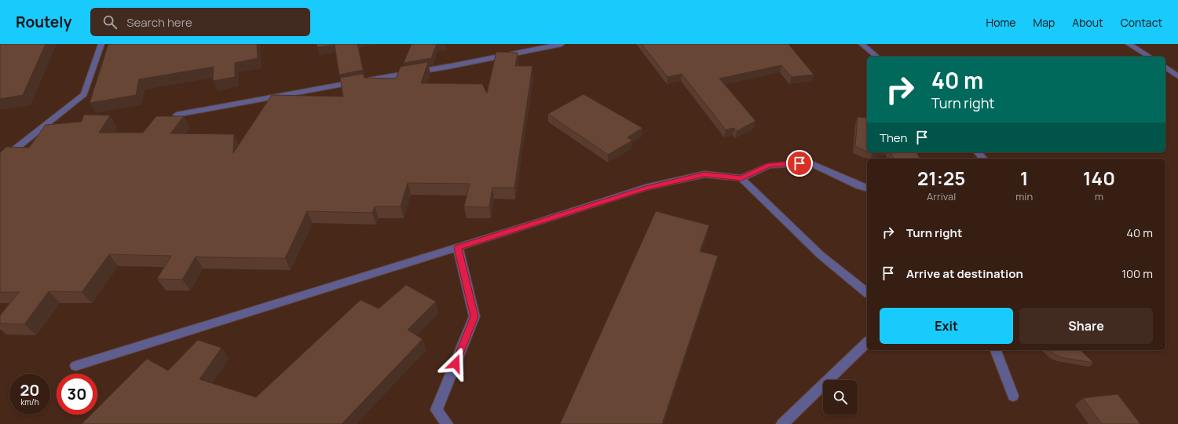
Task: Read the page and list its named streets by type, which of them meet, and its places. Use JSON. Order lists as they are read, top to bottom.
{
  "page": {
    "header": "Routely",
    "search": "Search here",
    "nav": [
      "Home",
      "Map",
      "About",
      "Contact"
    ],
    "turn": ["40 m", "Turn right"],
    "then": "Then",
    "eta": [
      "21:25",
      "Arrival",
      "1",
      "min",
      "140",
      "m"
    ],
    "list": [
      {
        "name": "Turn right",
        "value": "40 m"
      },
      {
        "name": "Arrive at destination",
        "value": "100 m"
      }
    ],
    "buttons": ["Exit", "Share"],
    "speed": "20 km/h",
    "limit": "30"
  }
}
